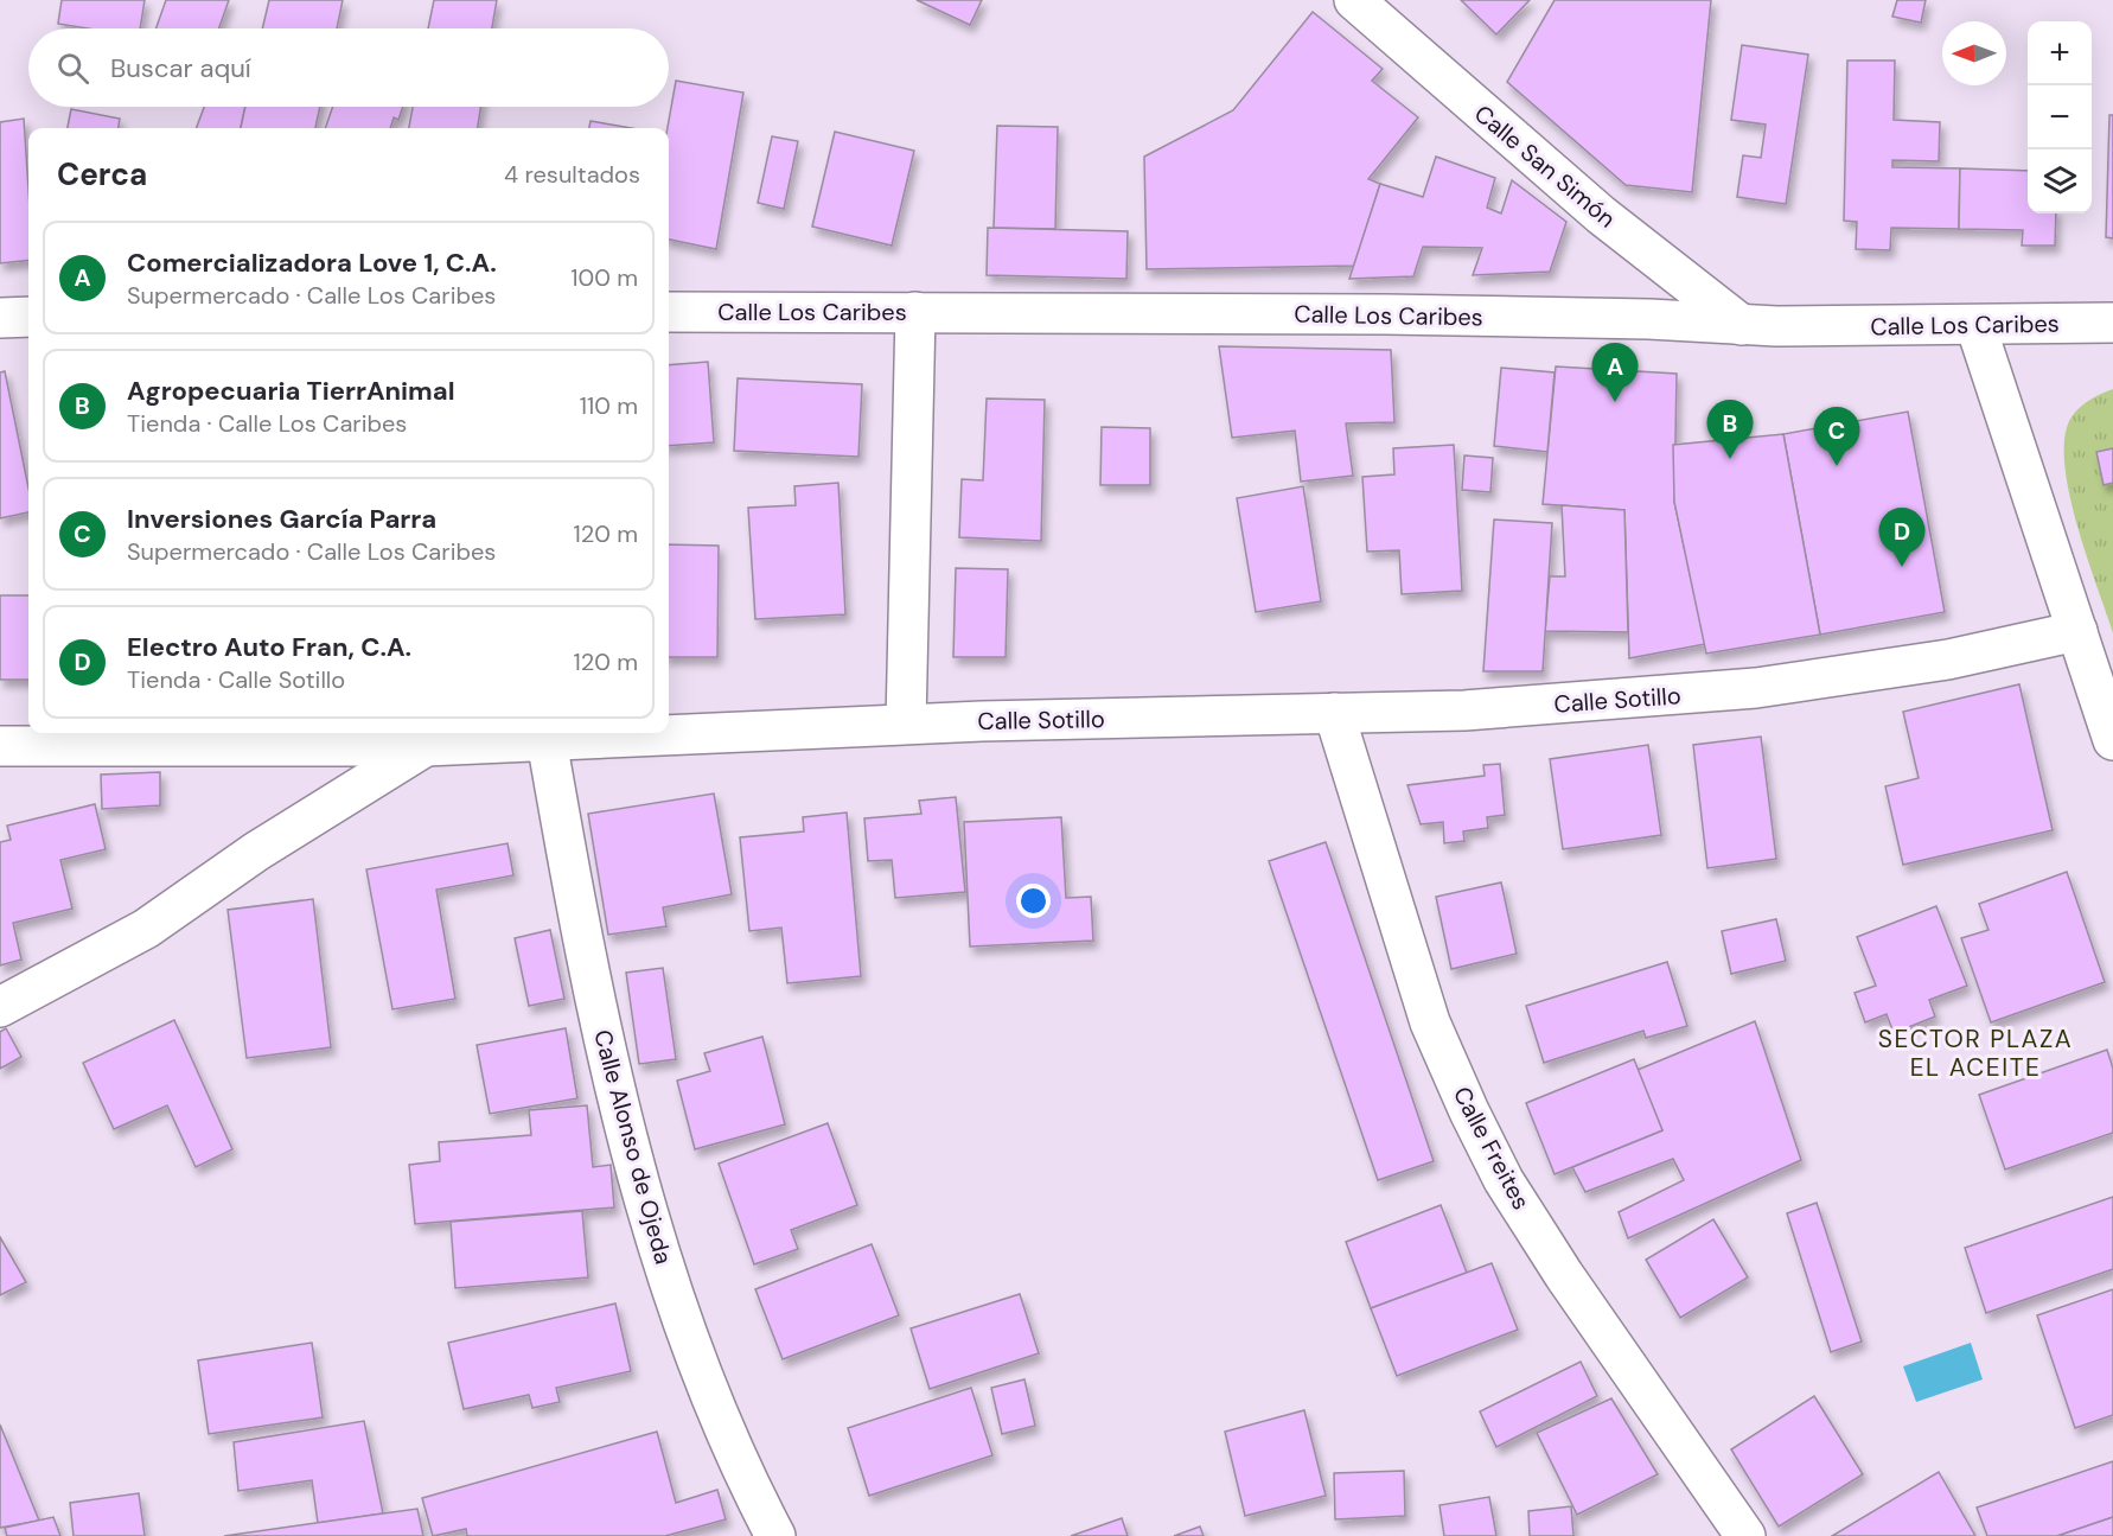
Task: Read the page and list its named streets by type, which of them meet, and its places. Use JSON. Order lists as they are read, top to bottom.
{
  "streets": {
    "street": [
      "Calle San Simón",
      "Calle Los Caribes",
      "Calle Sotillo",
      "Calle Alonso de Ojeda",
      "Calle Freites"
    ]
  },
  "crossings": [
    ["Calle San Simón", "Calle Los Caribes"],
    ["Calle Sotillo", "Calle Alonso de Ojeda"],
    ["Calle Sotillo", "Calle Freites"]
  ],
  "districts": ["SECTOR PLAZA EL ACEITE"],
  "north": "left",
  "page": {
    "map_buttons": ["+", "−"],
    "search": "Buscar aquí",
    "heading": ["Cerca", "4 resultados"],
    "list": [
      {
        "mark": "A",
        "name": "Comercializadora Love 1, C.A.",
        "note": "Supermercado · Calle Los Caribes",
        "value": "100 m"
      },
      {
        "mark": "B",
        "name": "Agropecuaria TierrAnimal",
        "note": "Tienda · Calle Los Caribes",
        "value": "110 m"
      },
      {
        "mark": "C",
        "name": "Inversiones García Parra",
        "note": "Supermercado · Calle Los Caribes",
        "value": "120 m"
      },
      {
        "mark": "D",
        "name": "Electro Auto Fran, C.A.",
        "note": "Tienda · Calle Sotillo",
        "value": "120 m"
      }
    ],
    "pins": [
      "A",
      "B",
      "C",
      "D"
    ]
  }
}
